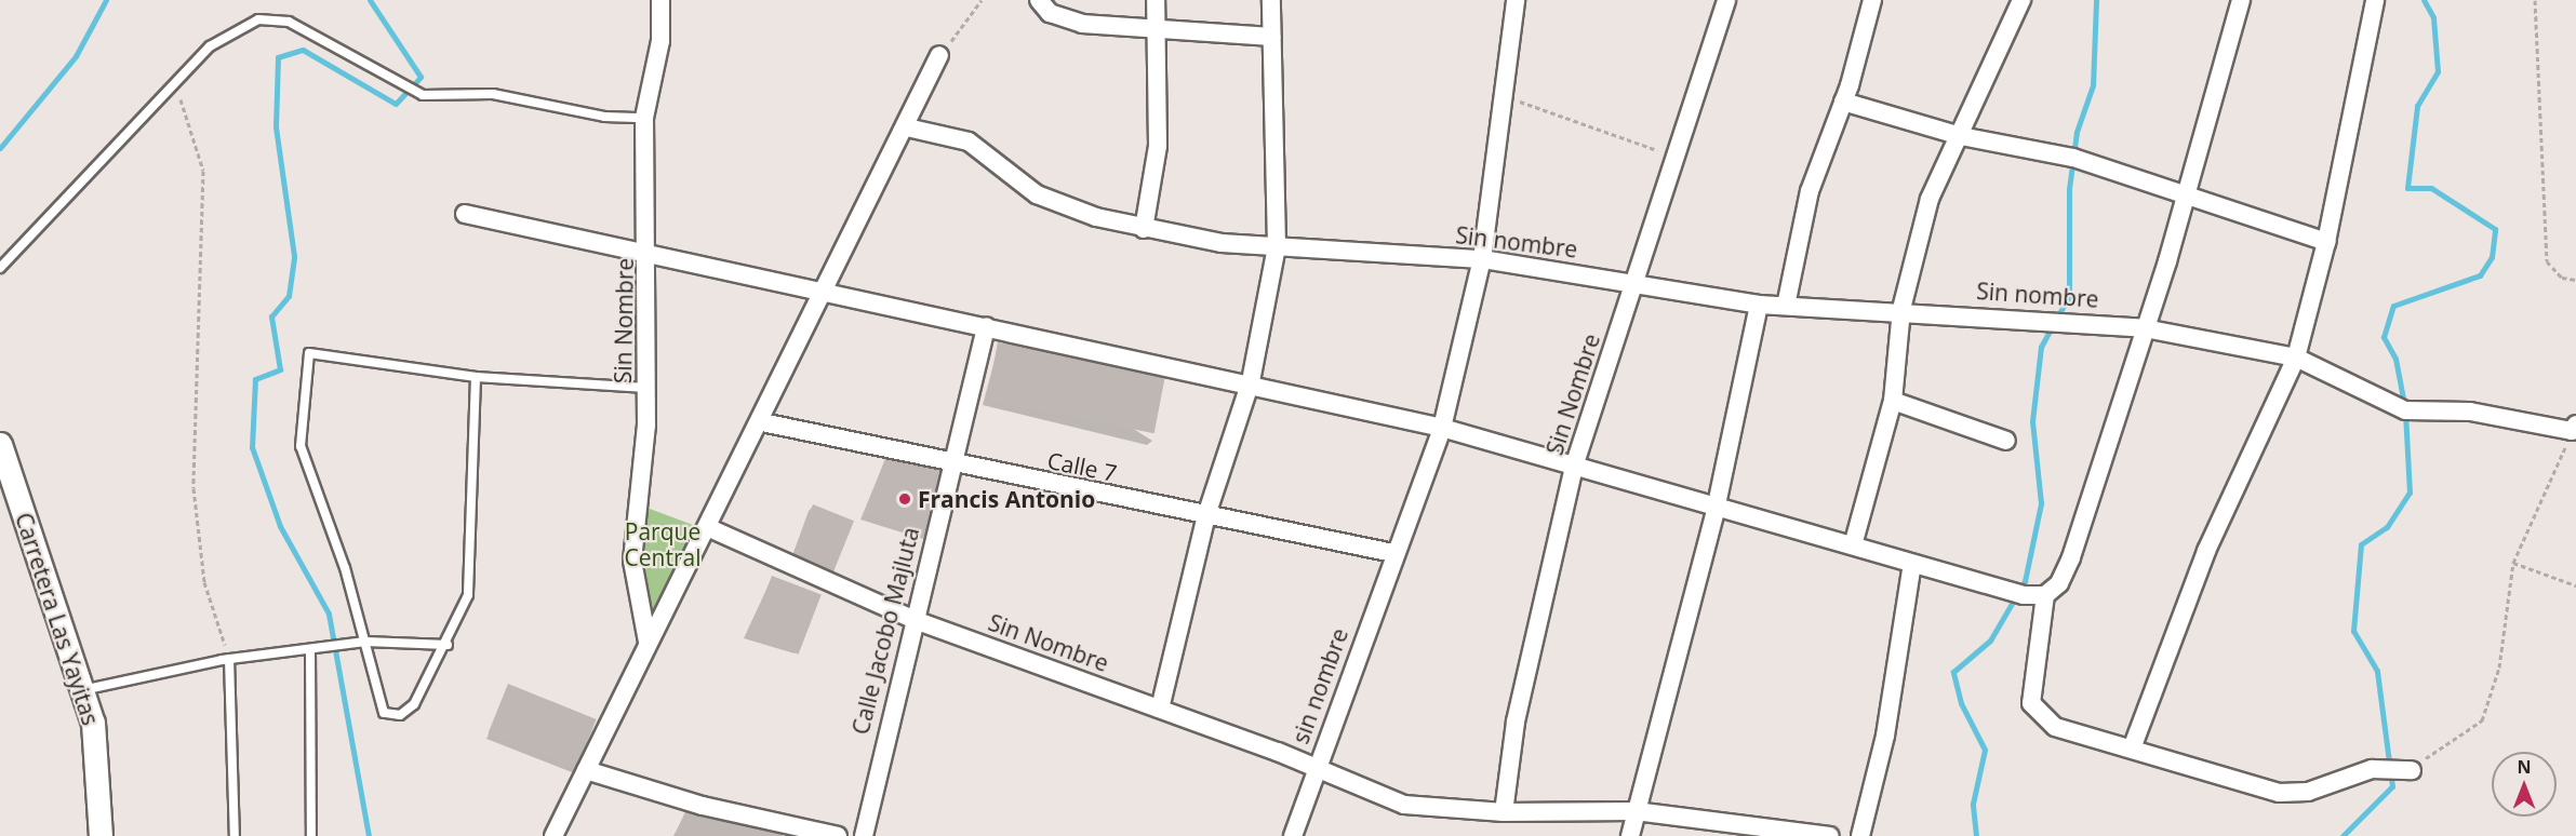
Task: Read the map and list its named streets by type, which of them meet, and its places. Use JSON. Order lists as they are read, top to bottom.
{
  "streets": {
    "street": [
      "Sin nombre",
      "Sin Nombre",
      "Calle 7",
      "Carretera Las Yayitas",
      "Calle Jacobo Majluta",
      "sin nombre"
    ]
  },
  "crossings": [
    ["Sin nombre", "Sin Nombre"],
    ["Sin nombre", "sin nombre"],
    ["Sin Nombre", "Calle Jacobo Majluta"],
    ["Sin Nombre", "sin nombre"],
    ["Calle 7", "Calle Jacobo Majluta"],
    ["Calle 7", "sin nombre"]
  ],
  "parks": ["Parque Central"],
  "places": ["Francis Antonio"],
  "north": "top"
}
